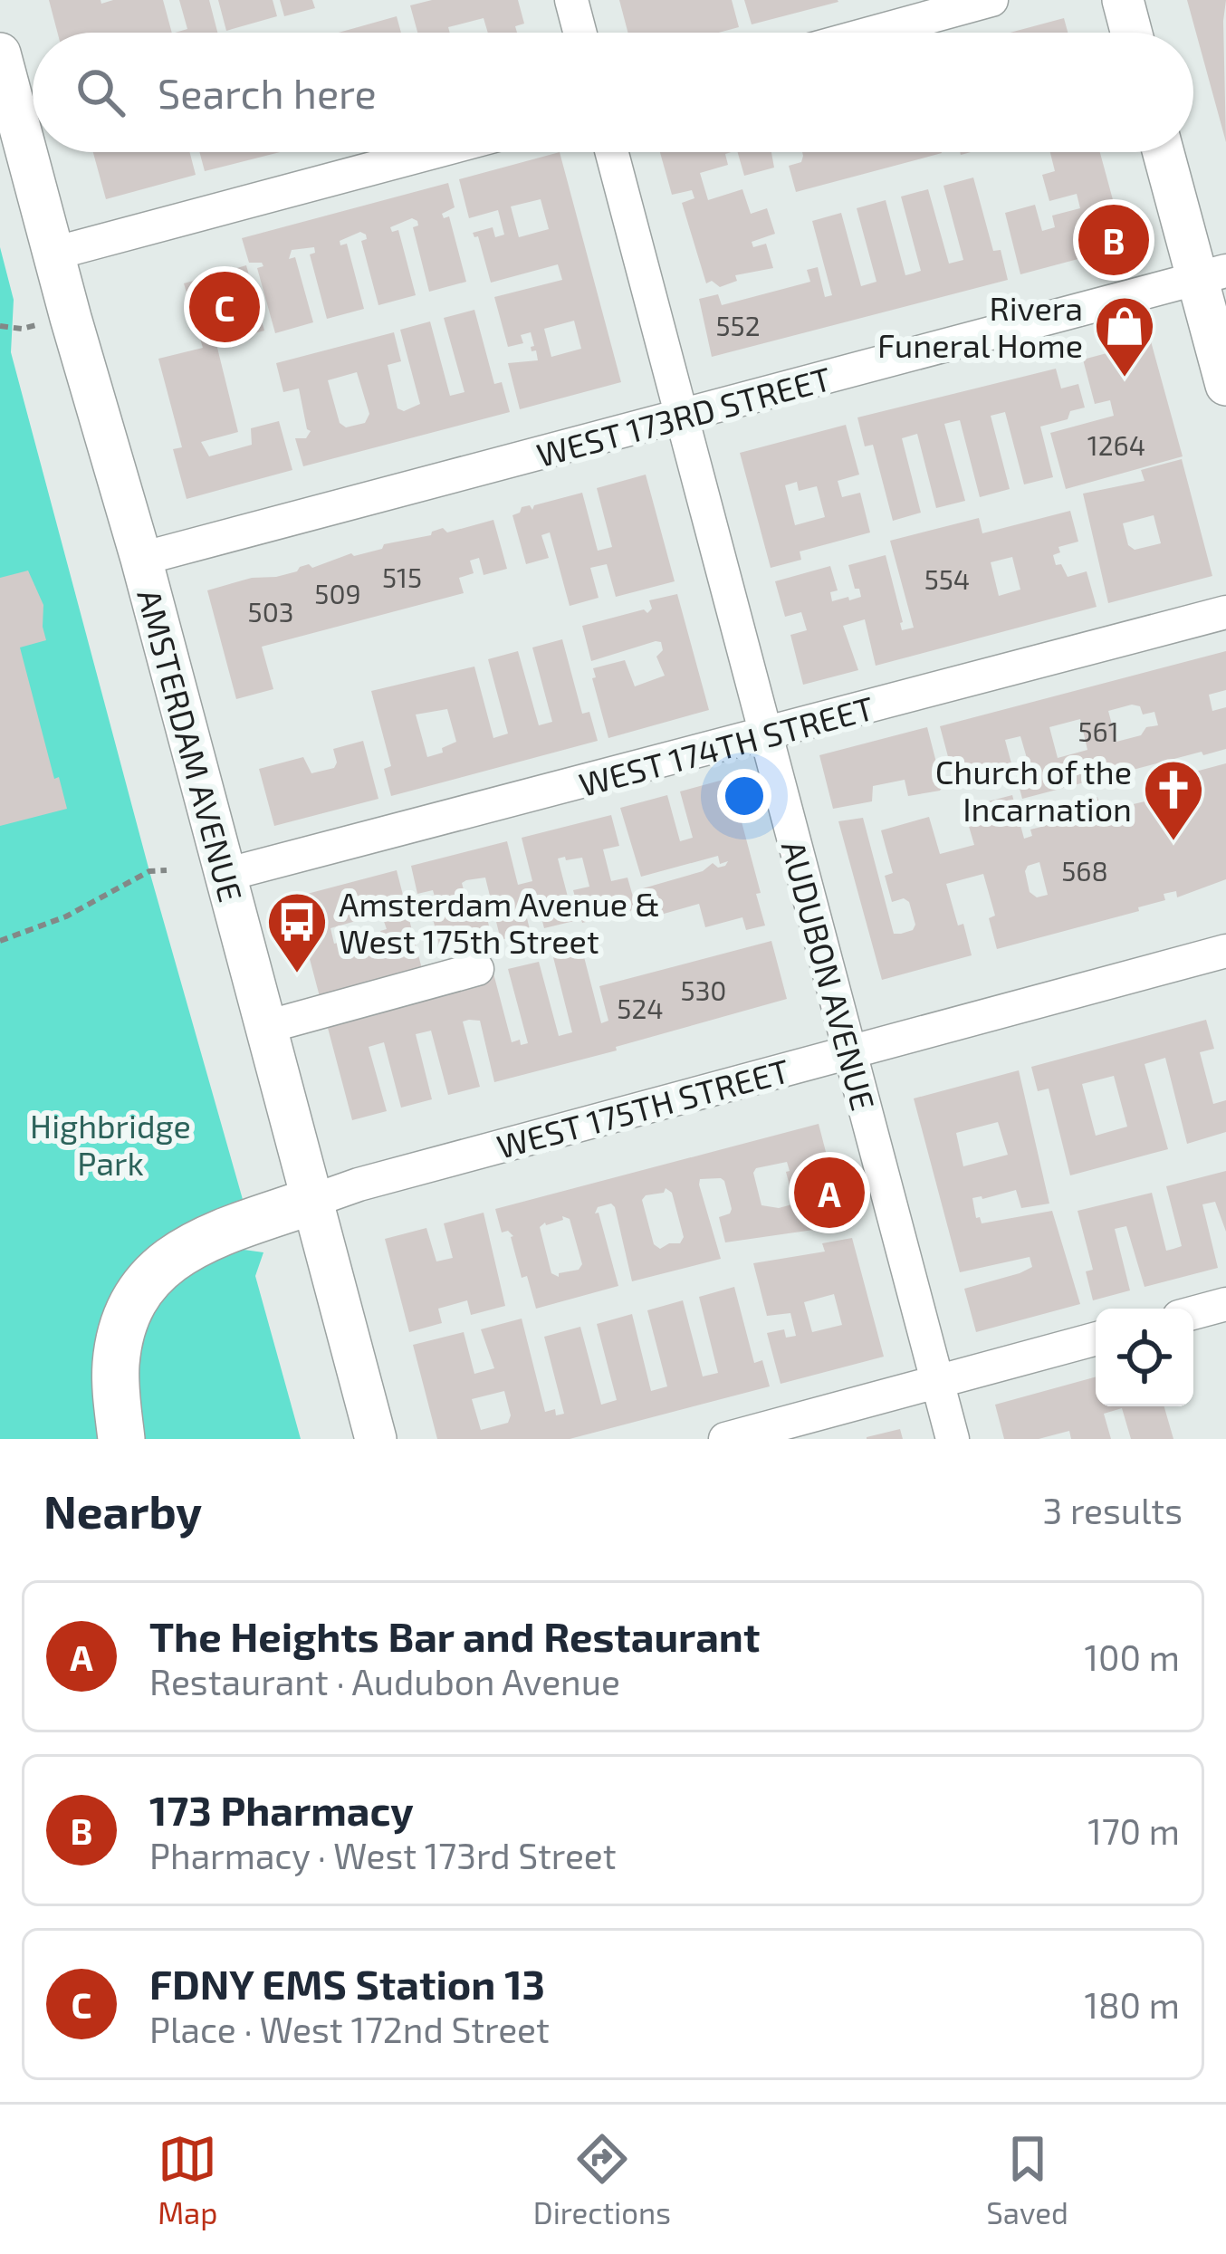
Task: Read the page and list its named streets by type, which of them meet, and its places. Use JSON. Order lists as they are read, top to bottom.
{
  "streets": {
    "main road": ["AMSTERDAM AVENUE"],
    "street": [
      "WEST 173RD STREET",
      "WEST 174TH STREET",
      "AUDUBON AVENUE",
      "WEST 175TH STREET"
    ]
  },
  "crossings": [
    ["WEST 173RD STREET", "AMSTERDAM AVENUE"],
    ["WEST 173RD STREET", "AUDUBON AVENUE"],
    ["AMSTERDAM AVENUE", "WEST 174TH STREET"],
    ["AMSTERDAM AVENUE", "WEST 175TH STREET"],
    ["WEST 174TH STREET", "AUDUBON AVENUE"],
    ["AUDUBON AVENUE", "WEST 175TH STREET"]
  ],
  "parks": ["Highbridge Park"],
  "places": {
    "shop": ["Rivera Funeral Home"],
    "church": ["Church of the Incarnation"],
    "bus stop": ["Amsterdam Avenue & West 175th Street"]
  },
  "house_numbers": [
    "552",
    "1264",
    "515",
    "554",
    "509",
    "503",
    "561",
    "568",
    "530",
    "524"
  ],
  "page": {
    "search": "Search here",
    "pins": ["B", "C", "A"],
    "heading": ["Nearby", "3 results"],
    "list": [
      {
        "mark": "A",
        "name": "The Heights Bar and Restaurant",
        "note": "Restaurant · Audubon Avenue",
        "value": "100 m"
      },
      {
        "mark": "B",
        "name": "173 Pharmacy",
        "note": "Pharmacy · West 173rd Street",
        "value": "170 m"
      },
      {
        "mark": "C",
        "name": "FDNY EMS Station 13",
        "note": "Place · West 172nd Street",
        "value": "180 m"
      }
    ],
    "nav": ["Map", "Directions", "Saved"]
  }
}
